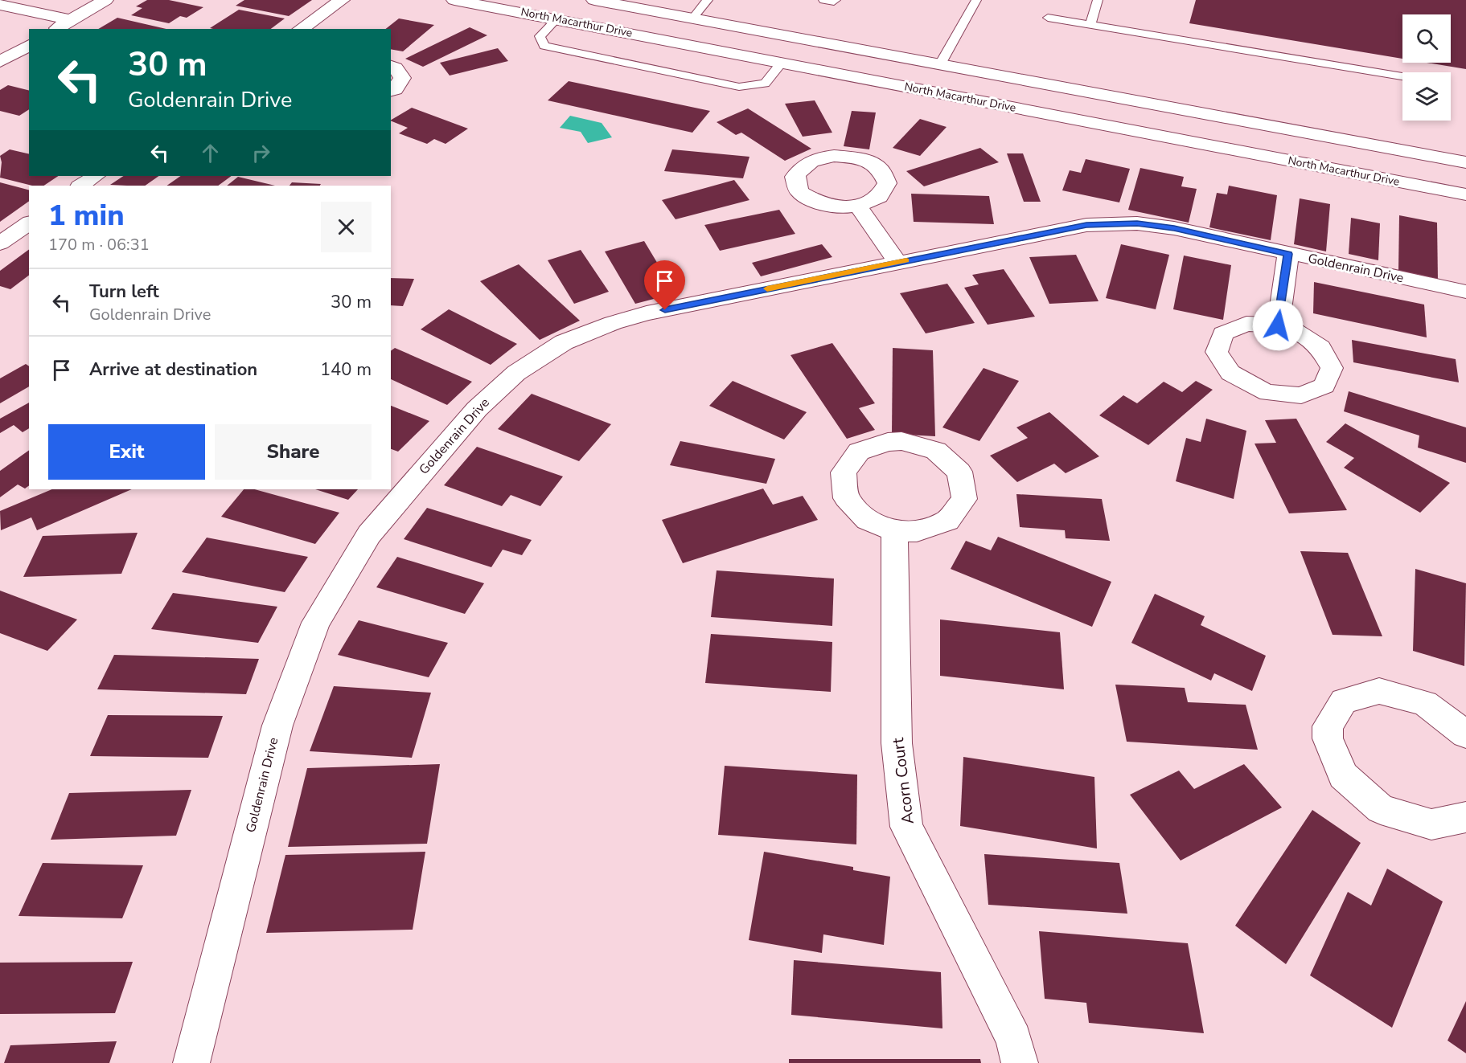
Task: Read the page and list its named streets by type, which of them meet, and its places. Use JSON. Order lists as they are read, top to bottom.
{
  "streets": {
    "street": ["North Macarthur Drive", "Goldenrain Drive", "Acorn Court"]
  },
  "page": {
    "turn": ["30 m", "Goldenrain Drive"],
    "heading": ["1 min", "170 m · 06:31"],
    "list": [
      {
        "name": "Turn left",
        "note": "Goldenrain Drive",
        "value": "30 m"
      },
      {
        "name": "Arrive at destination",
        "value": "140 m"
      }
    ],
    "buttons": ["Exit", "Share"]
  }
}
